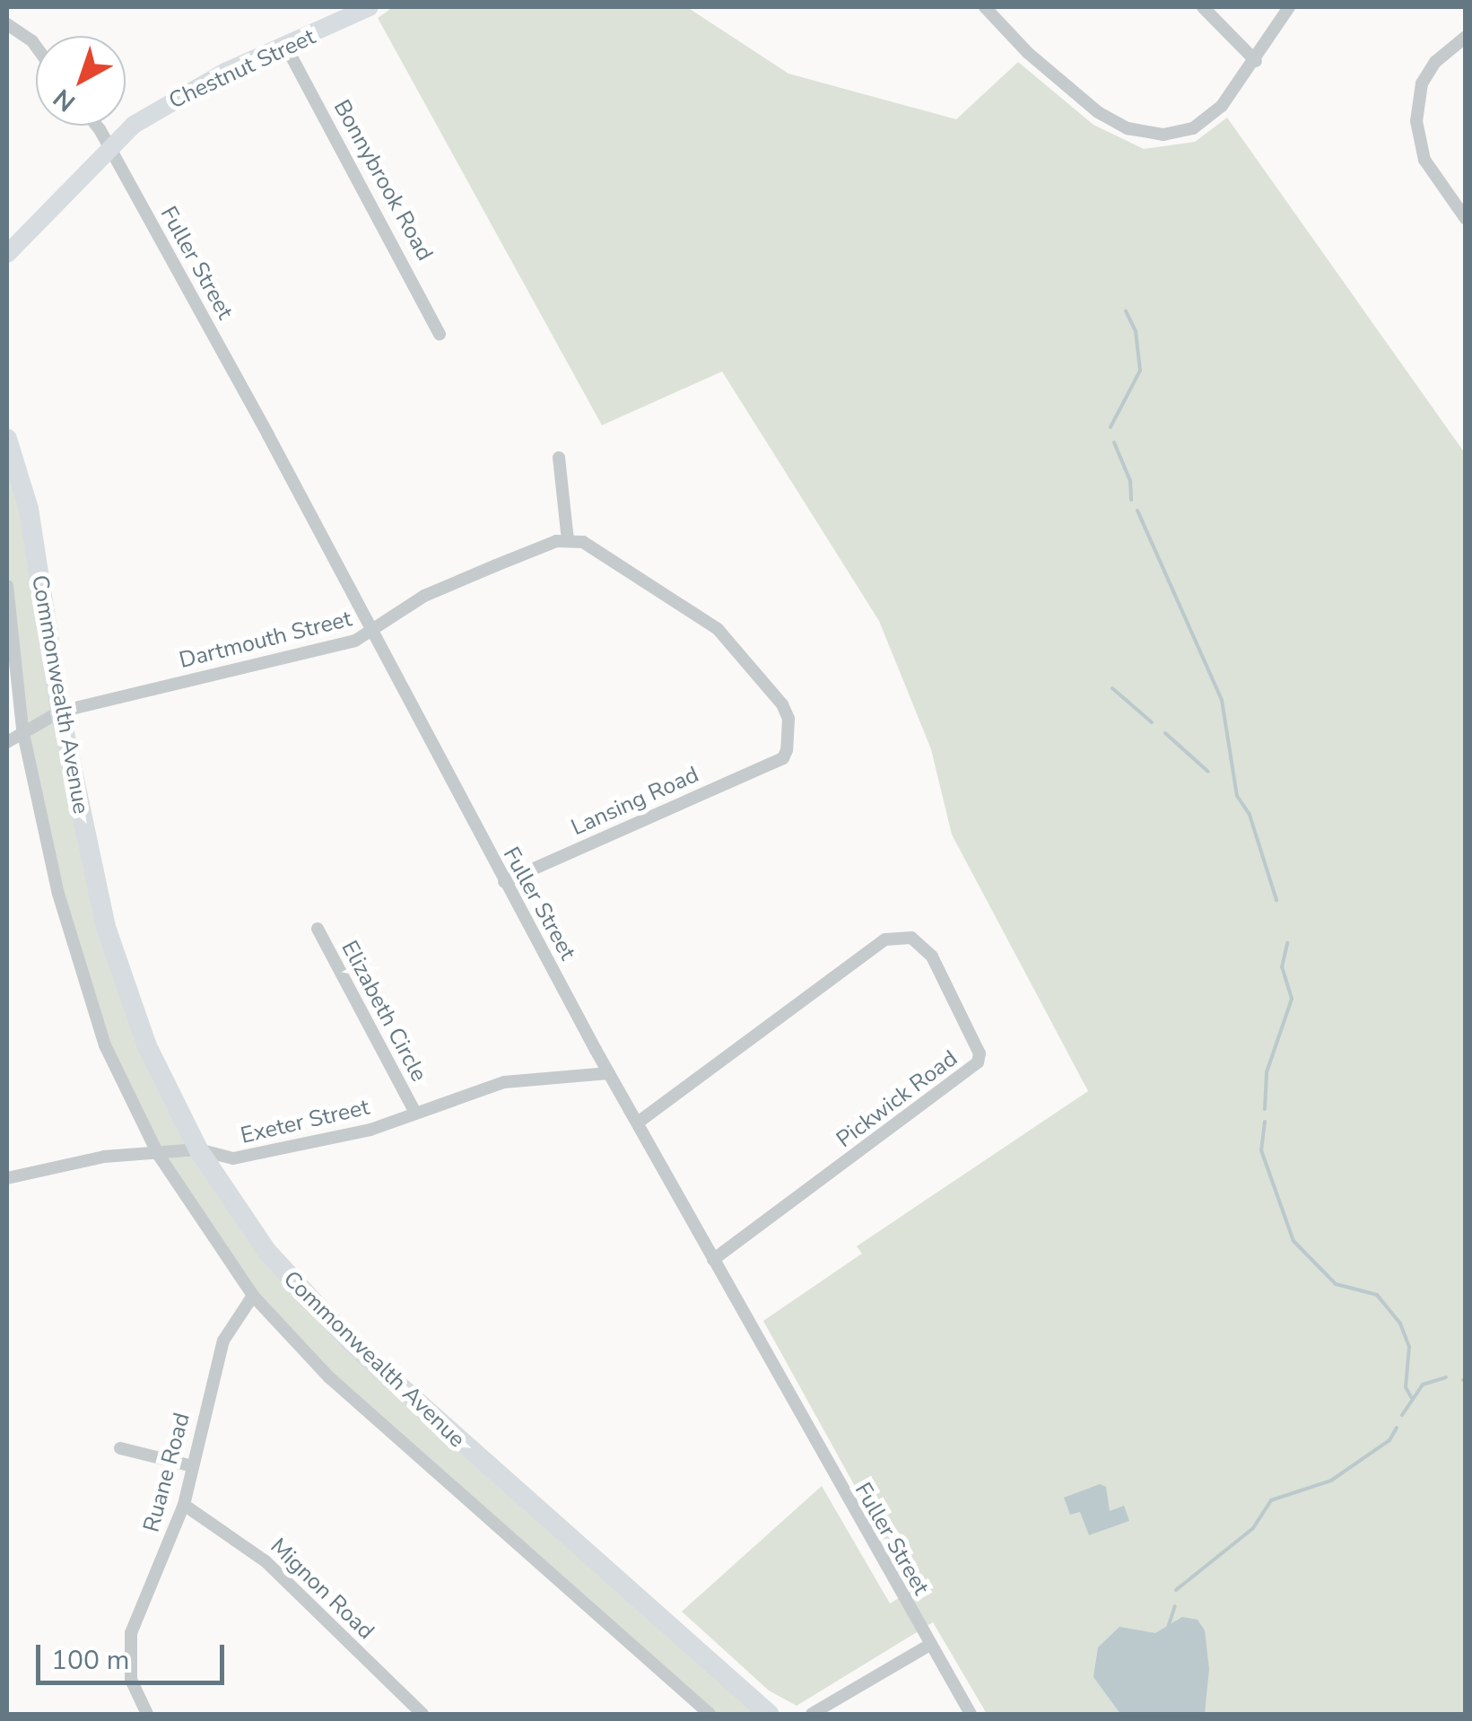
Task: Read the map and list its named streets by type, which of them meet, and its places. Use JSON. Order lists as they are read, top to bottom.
{
  "streets": {
    "main road": ["Chestnut Street", "Commonwealth Avenue"],
    "street": [
      "Bonnybrook Road",
      "Fuller Street",
      "Dartmouth Street",
      "Lansing Road",
      "Elizabeth Circle",
      "Pickwick Road",
      "Exeter Street",
      "Ruane Road",
      "Mignon Road"
    ]
  },
  "crossings": [
    ["Chestnut Street", "Bonnybrook Road"],
    ["Chestnut Street", "Fuller Street"],
    ["Fuller Street", "Dartmouth Street"],
    ["Fuller Street", "Lansing Road"],
    ["Fuller Street", "Pickwick Road"],
    ["Fuller Street", "Exeter Street"],
    ["Dartmouth Street", "Commonwealth Avenue"],
    ["Dartmouth Street", "Lansing Road"],
    ["Commonwealth Avenue", "Exeter Street"],
    ["Commonwealth Avenue", "Ruane Road"],
    ["Elizabeth Circle", "Exeter Street"],
    ["Ruane Road", "Mignon Road"]
  ],
  "scale_bar": "100 m",
  "north": "bottom left"
}
